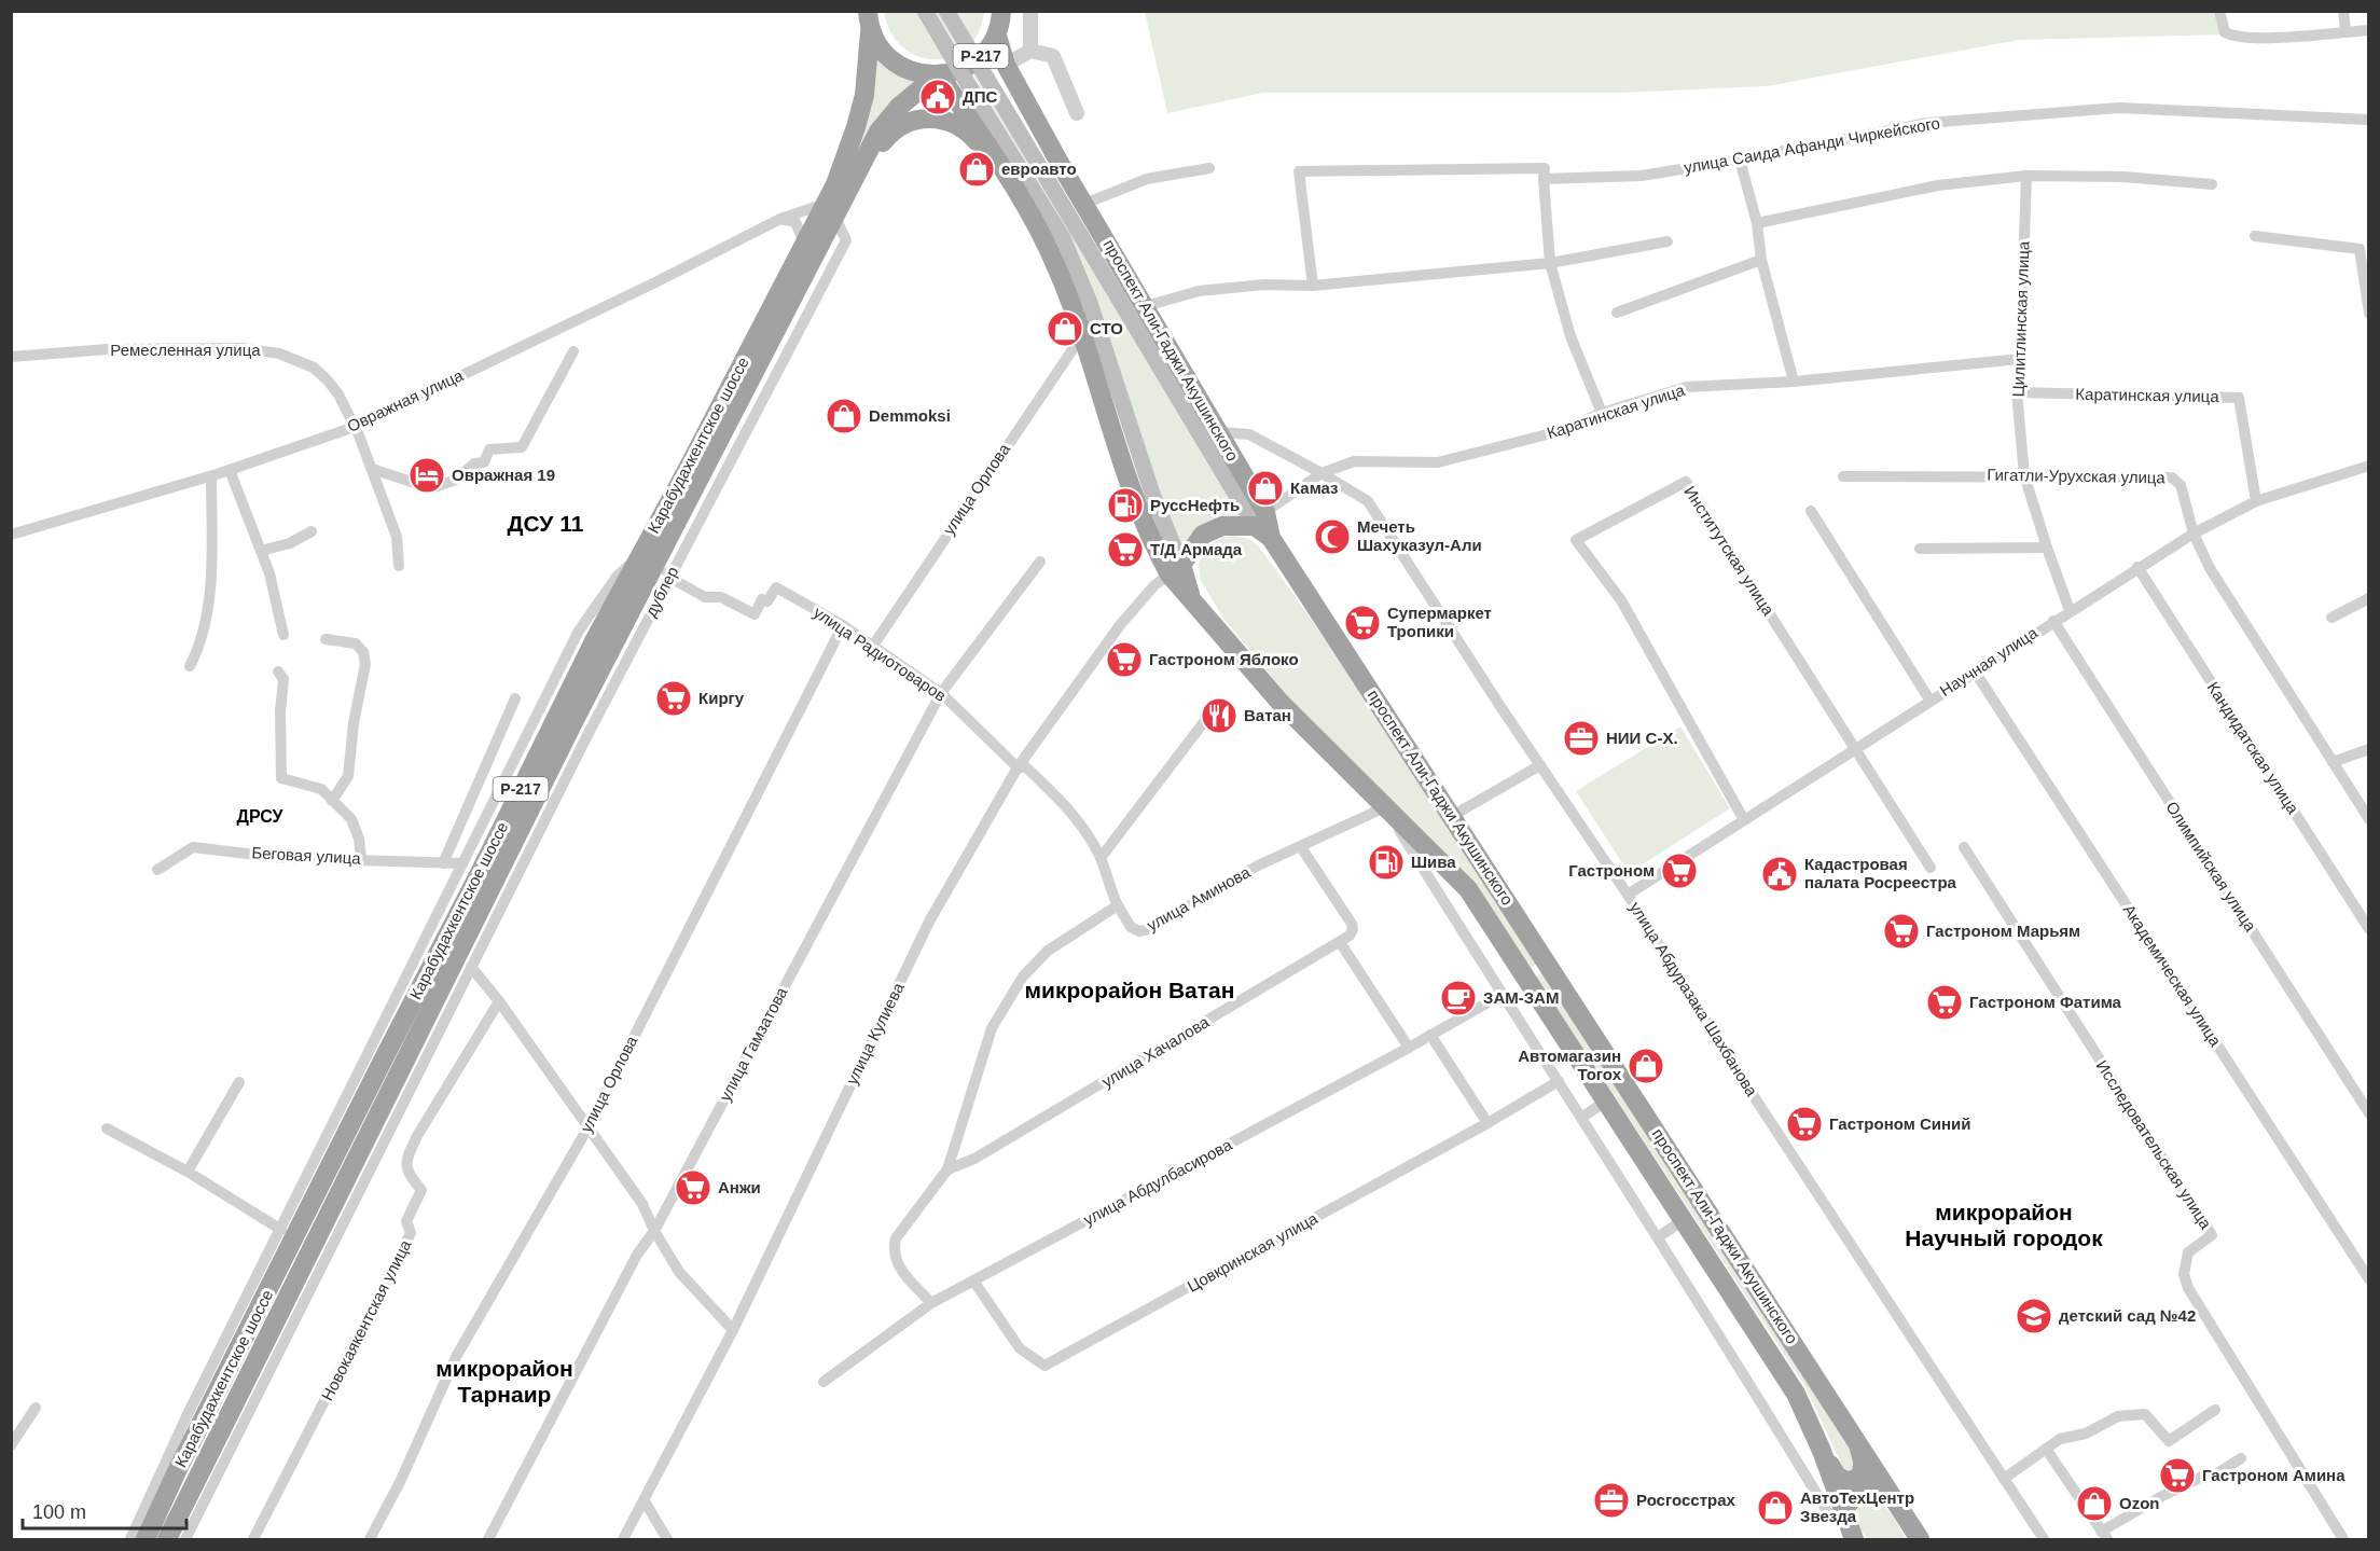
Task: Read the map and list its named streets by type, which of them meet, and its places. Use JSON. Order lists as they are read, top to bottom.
{
  "streets": {
    "highway": ["Р-217", "проспект Али-Гаджи Акушинского", "Карабудахкентское шоссе"],
    "street": [
      "улица Саида Афанди Чиркейского",
      "Цилитлинская улица",
      "Ремесленная улица",
      "Каратинская улица",
      "Овражная улица",
      "Гигатли-Урухская улица",
      "улица Орлова",
      "Институтская улица",
      "дублер",
      "улица Радиотоваров",
      "Научная улица",
      "Кандидатская улица",
      "Беговая улица",
      "Олимпийская улица",
      "улица Аминова",
      "Академическая улица",
      "улица Абдуразака Шахбанова",
      "улица Кулиева",
      "улица Гамзатова",
      "улица Хачалова",
      "Исследовательская улица",
      "улица Абдулбасирова",
      "Цовкринская улица",
      "Новокаякентская улица"
    ]
  },
  "crossings": [
    ["Р-217", "проспект Али-Гаджи Акушинского"],
    ["Р-217", "Карабудахкентское шоссе"],
    ["Цилитлинская улица", "Каратинская улица"],
    ["Цилитлинская улица", "Гигатли-Урухская улица"],
    ["Цилитлинская улица", "Научная улица"],
    ["Ремесленная улица", "Овражная улица"],
    ["проспект Али-Гаджи Акушинского", "Каратинская улица"],
    ["проспект Али-Гаджи Акушинского", "улица Аминова"],
    ["проспект Али-Гаджи Акушинского", "улица Абдуразака Шахбанова"],
    ["проспект Али-Гаджи Акушинского", "улица Кулиева"],
    ["Каратинская улица", "Научная улица"],
    ["Каратинская улица", "улица Абдуразака Шахбанова"],
    ["Овражная улица", "Карабудахкентское шоссе"],
    ["Овражная улица", "дублер"],
    ["Карабудахкентское шоссе", "дублер"],
    ["Гигатли-Урухская улица", "Научная улица"],
    ["улица Орлова", "улица Радиотоваров"],
    ["Институтская улица", "Научная улица"],
    ["дублер", "улица Радиотоваров"],
    ["улица Радиотоваров", "улица Аминова"],
    ["улица Радиотоваров", "улица Кулиева"],
    ["улица Радиотоваров", "улица Гамзатова"],
    ["Научная улица", "Кандидатская улица"],
    ["Научная улица", "Олимпийская улица"],
    ["Научная улица", "Академическая улица"],
    ["Научная улица", "улица Абдуразака Шахбанова"],
    ["улица Аминова", "улица Хачалова"],
    ["улица Абдулбасирова", "Цовкринская улица"]
  ],
  "districts": [
    "ДСУ 11",
    "ДРСУ",
    "микрорайон Ватан",
    "микрорайон Научный городок",
    "микрорайон Тарнаир"
  ],
  "places": {
    "public building": ["ДПС", "Кадастровая палата Росреестра"],
    "shop": [
      "евроавто",
      "СТО",
      "Demmoksi",
      "Камаз",
      "Автомагазин Тогох",
      "Ozon",
      "АвтоТехЦентр Звезда"
    ],
    "hotel": ["Овражная 19"],
    "fuel station": ["РуссНефть", "Шива"],
    "mosque": ["Мечеть Шахуказул-Али"],
    "supermarket": [
      "Т/Д Армада",
      "Супермаркет Тропики",
      "Гастроном Яблоко",
      "Киргу",
      "Гастроном",
      "Гастроном Марьям",
      "Гастроном Фатима",
      "Гастроном Синий",
      "Анжи",
      "Гастроном Амина"
    ],
    "restaurant": ["Ватан"],
    "office": ["НИИ С-Х.", "Росгосстрах"],
    "cafe": ["ЗАМ-ЗАМ"],
    "school or university": ["детский сад №42"]
  },
  "scale_bar": "100 m"
}
